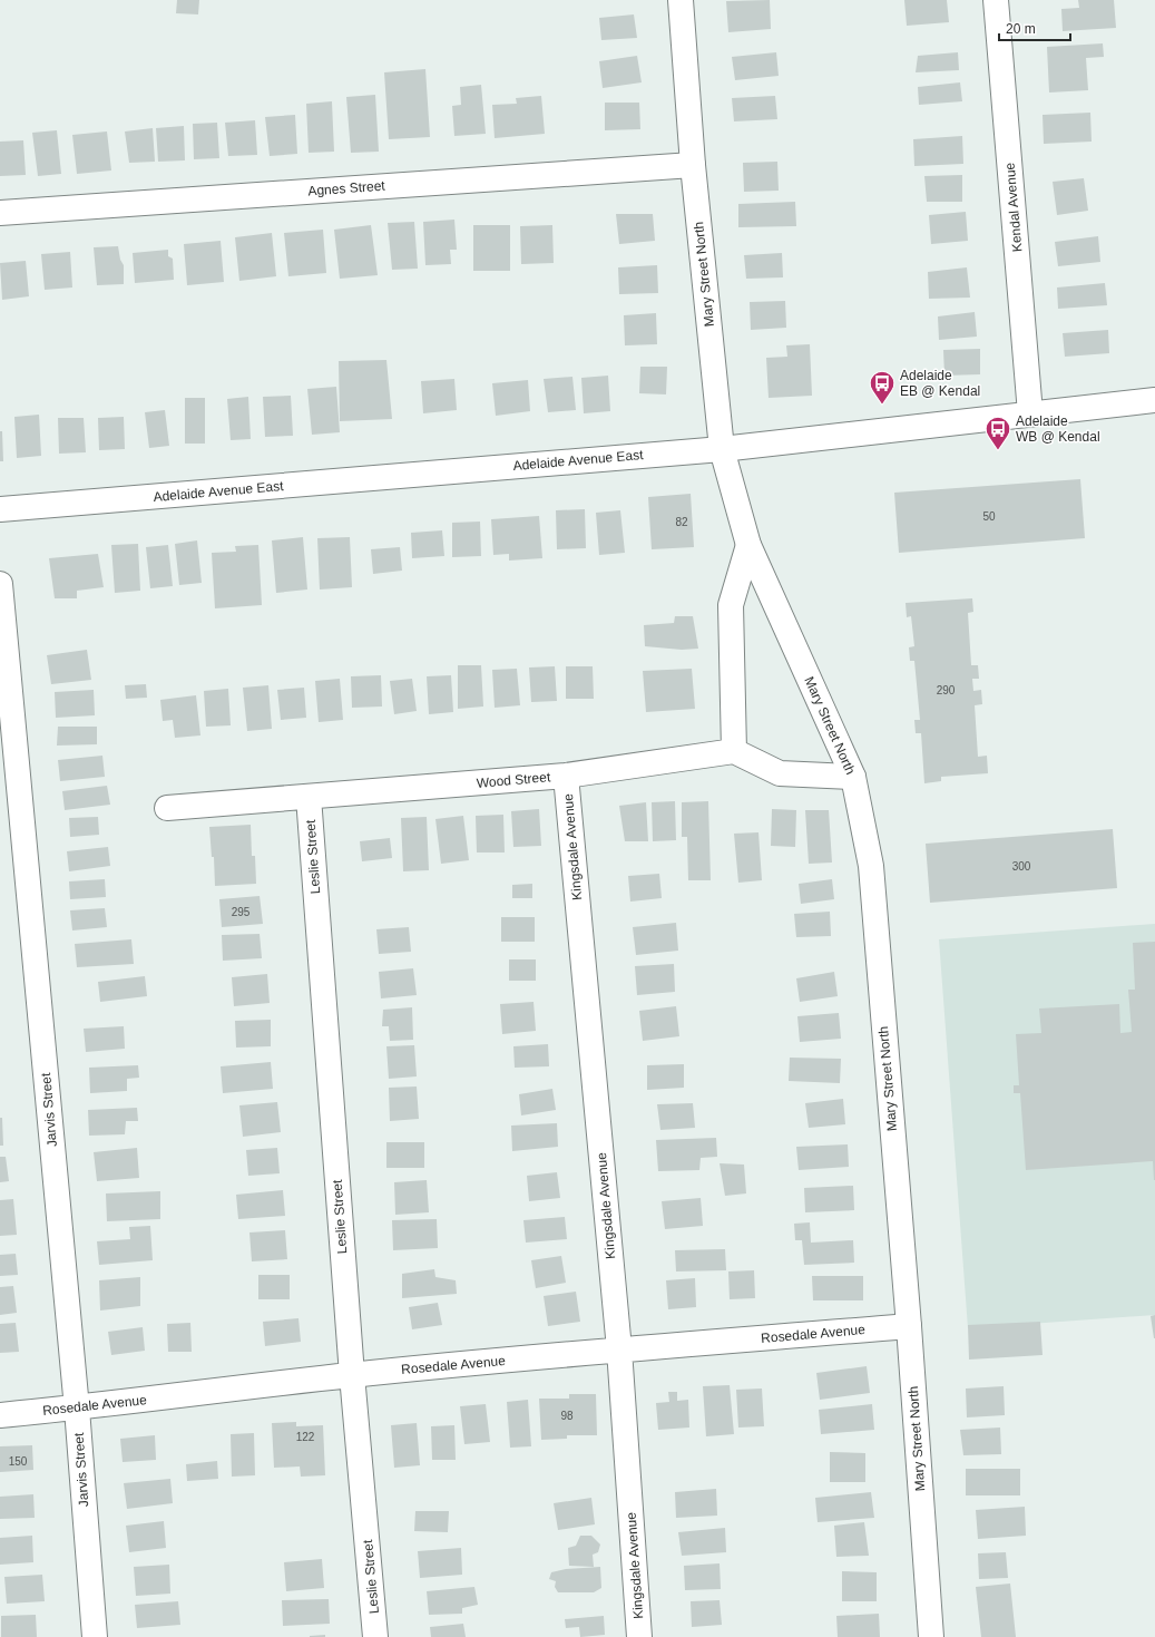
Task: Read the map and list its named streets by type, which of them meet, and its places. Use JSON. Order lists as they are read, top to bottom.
{
  "streets": {
    "street": [
      "Agnes Street",
      "Kendal Avenue",
      "Mary Street North",
      "Adelaide Avenue East",
      "Wood Street",
      "Kingsdale Avenue",
      "Leslie Street",
      "Jarvis Street",
      "Rosedale Avenue"
    ]
  },
  "crossings": [
    ["Agnes Street", "Mary Street North"],
    ["Kendal Avenue", "Adelaide Avenue East"],
    ["Mary Street North", "Adelaide Avenue East"],
    ["Mary Street North", "Rosedale Avenue"],
    ["Wood Street", "Kingsdale Avenue"],
    ["Wood Street", "Leslie Street"],
    ["Kingsdale Avenue", "Rosedale Avenue"],
    ["Leslie Street", "Rosedale Avenue"],
    ["Jarvis Street", "Rosedale Avenue"]
  ],
  "places": {
    "bus stop": ["Adelaide EB @ Kendal", "Adelaide WB @ Kendal"]
  },
  "house_numbers": [
    "50",
    "82",
    "290",
    "300",
    "295",
    "98",
    "122",
    "150"
  ],
  "scale_bar": "20 m"
}
